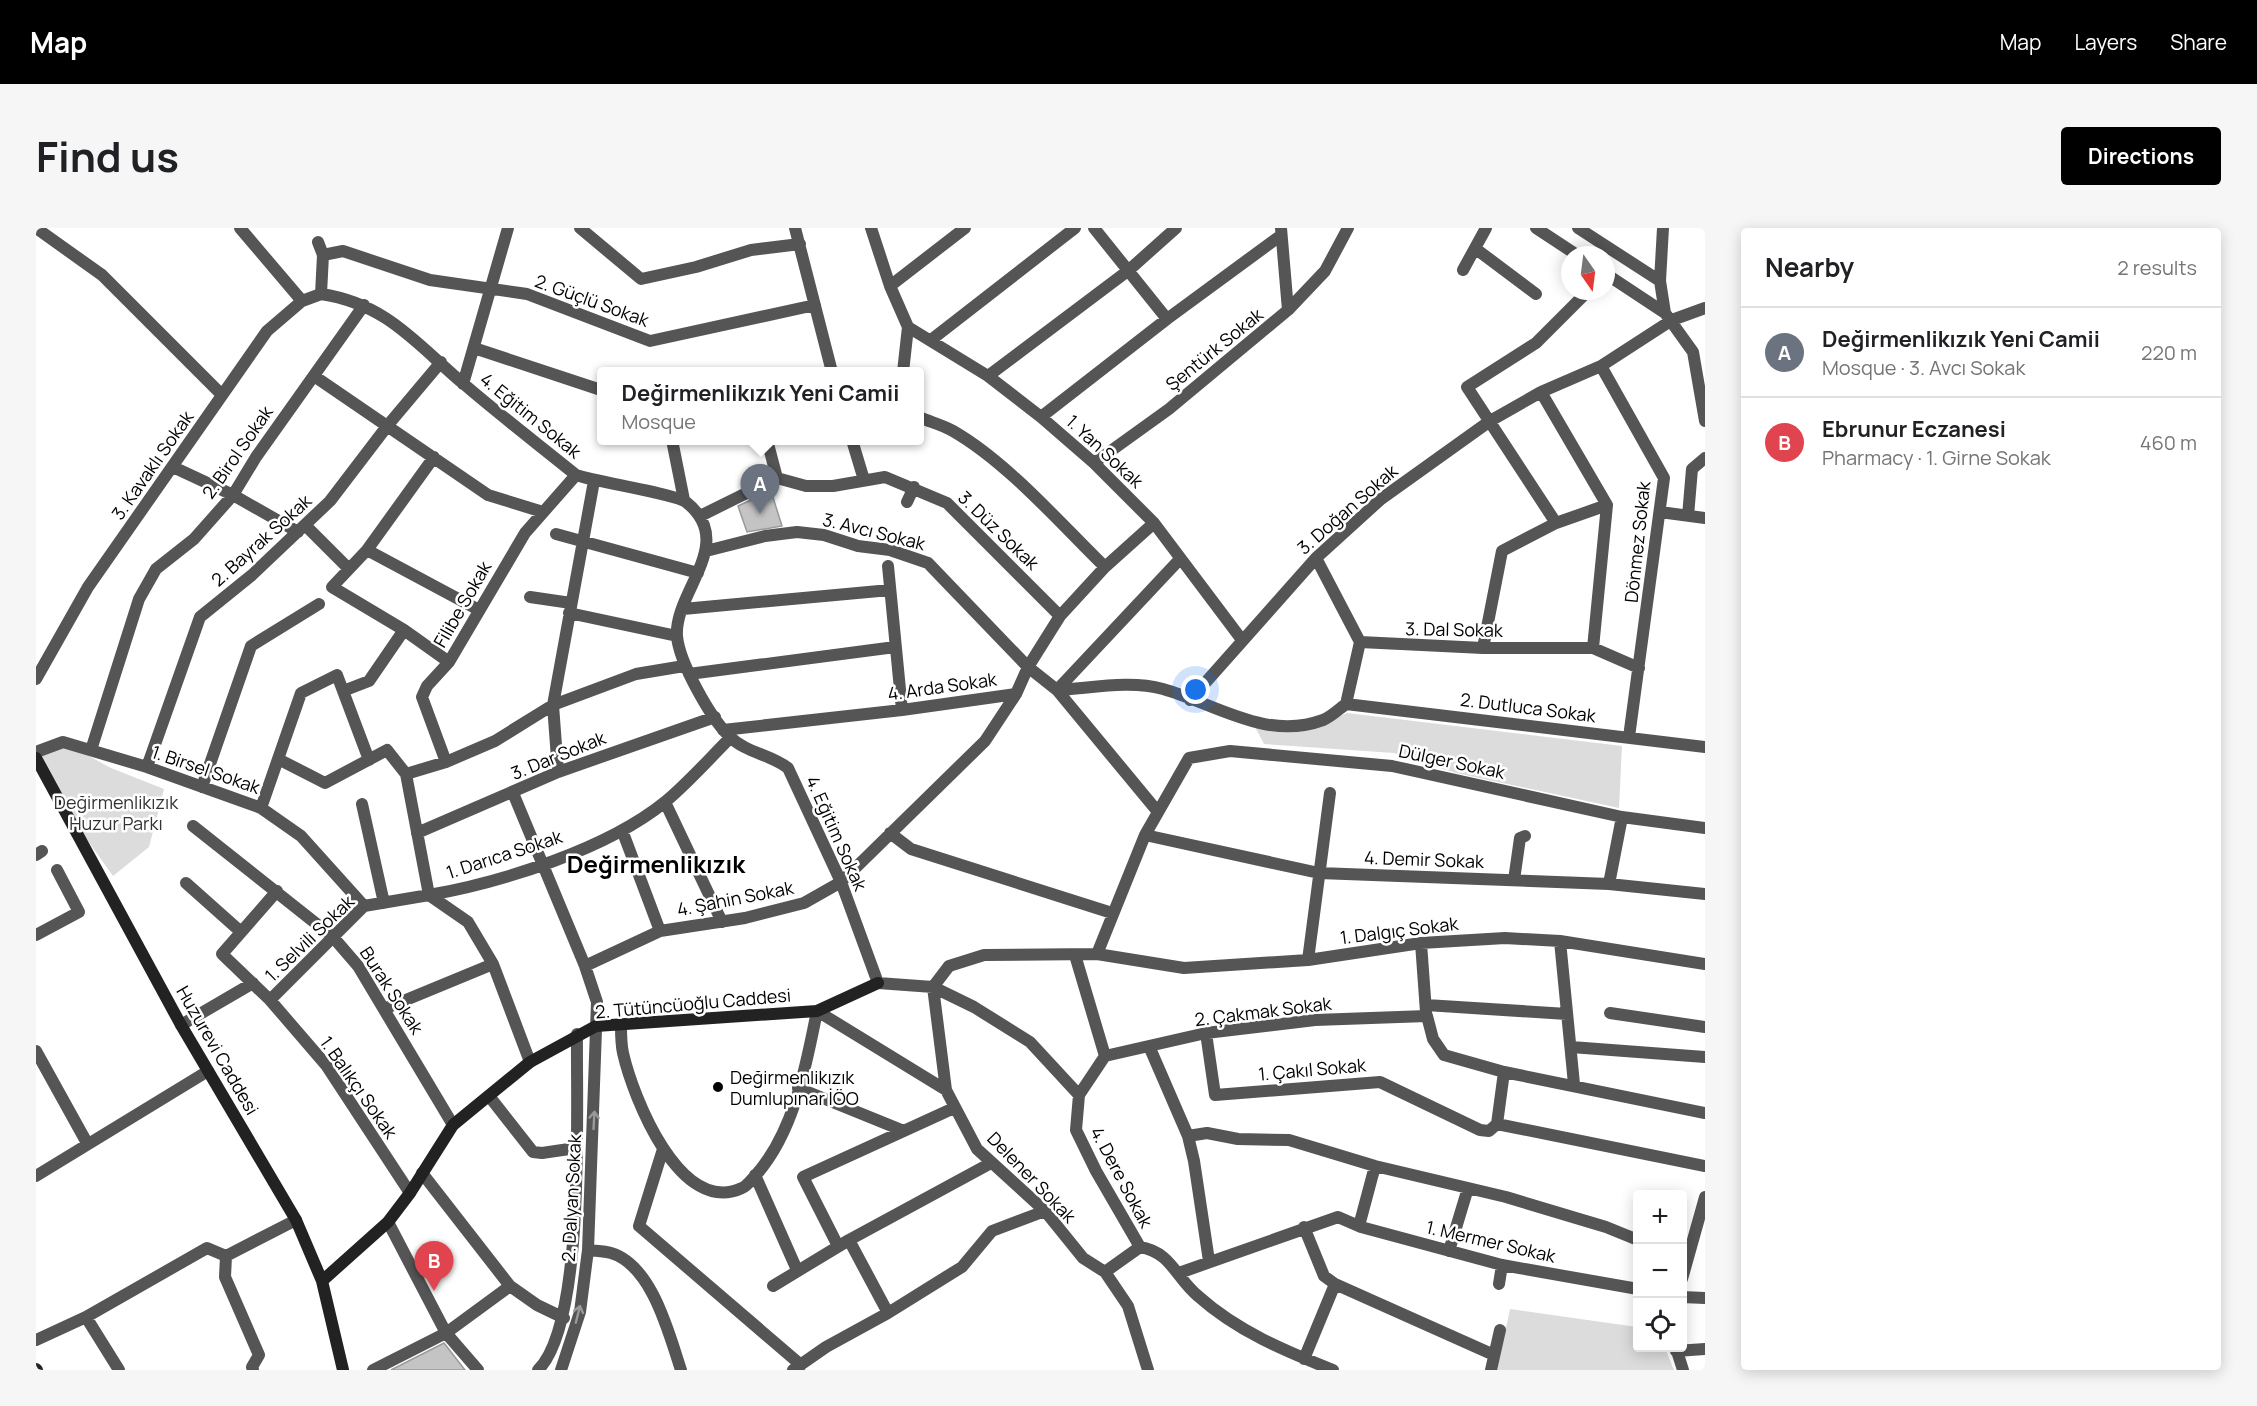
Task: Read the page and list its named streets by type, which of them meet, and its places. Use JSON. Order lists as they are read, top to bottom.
{
  "streets": {
    "street": [
      "2. Güçlü Sokak",
      "Şentürk Sokak",
      "4. Eğitim Sokak",
      "1. Yan Sokak",
      "2. Birol Sokak",
      "3. Kavaklı Sokak",
      "3. Doğan Sokak",
      "3. Düz Sokak",
      "3. Avcı Sokak",
      "2. Bayrak Sokak",
      "Dönmez Sokak",
      "Filibe Sokak",
      "3. Dal Sokak",
      "4. Arda Sokak",
      "2. Dutluca Sokak",
      "3. Dar Sokak",
      "Dülger Sokak",
      "1. Birsel Sokak",
      "1. Darıca Sokak",
      "4. Demir Sokak",
      "4. Şahin Sokak",
      "1. Dalgıç Sokak",
      "1. Selvili Sokak",
      "Burak Sokak",
      "2. Tütüncüoğlu Caddesi",
      "2. Çakmak Sokak",
      "Huzurevi Caddesi",
      "1. Çakıl Sokak",
      "1. Balıkçı Sokak",
      "Delener Sokak",
      "4. Dere Sokak",
      "2. Dalyan Sokak",
      "1. Mermer Sokak"
    ]
  },
  "crossings": [
    ["Şentürk Sokak", "1. Yan Sokak"],
    ["4. Eğitim Sokak", "2. Birol Sokak"],
    ["4. Eğitim Sokak", "3. Kavaklı Sokak"],
    ["4. Eğitim Sokak", "3. Avcı Sokak"],
    ["4. Eğitim Sokak", "2. Bayrak Sokak"],
    ["4. Eğitim Sokak", "Filibe Sokak"],
    ["4. Eğitim Sokak", "4. Arda Sokak"],
    ["4. Eğitim Sokak", "3. Dar Sokak"],
    ["4. Eğitim Sokak", "1. Darıca Sokak"],
    ["4. Eğitim Sokak", "4. Şahin Sokak"],
    ["4. Eğitim Sokak", "2. Tütüncüoğlu Caddesi"],
    ["1. Yan Sokak", "3. Doğan Sokak"],
    ["1. Yan Sokak", "4. Arda Sokak"],
    ["2. Birol Sokak", "1. Birsel Sokak"],
    ["3. Doğan Sokak", "Dönmez Sokak"],
    ["3. Düz Sokak", "4. Arda Sokak"],
    ["3. Avcı Sokak", "4. Arda Sokak"],
    ["3. Avcı Sokak", "Dülger Sokak"],
    ["2. Bayrak Sokak", "1. Birsel Sokak"],
    ["Dönmez Sokak", "3. Dal Sokak"],
    ["Dönmez Sokak", "2. Dutluca Sokak"],
    ["4. Arda Sokak", "1. Darıca Sokak"],
    ["4. Arda Sokak", "4. Şahin Sokak"],
    ["1. Birsel Sokak", "1. Selvili Sokak"],
    ["1. Darıca Sokak", "1. Selvili Sokak"],
    ["1. Dalgıç Sokak", "Delener Sokak"],
    ["1. Selvili Sokak", "Burak Sokak"],
    ["1. Selvili Sokak", "Huzurevi Caddesi"],
    ["1. Selvili Sokak", "1. Balıkçı Sokak"],
    ["Burak Sokak", "2. Tütüncüoğlu Caddesi"],
    ["2. Tütüncüoğlu Caddesi", "Huzurevi Caddesi"],
    ["2. Tütüncüoğlu Caddesi", "1. Balıkçı Sokak"],
    ["2. Tütüncüoğlu Caddesi", "2. Dalyan Sokak"],
    ["2. Çakmak Sokak", "1. Çakıl Sokak"],
    ["2. Çakmak Sokak", "4. Dere Sokak"]
  ],
  "districts": ["Değirmenlikızık"],
  "parks": ["Değirmenlikızık Huzur Parkı"],
  "places": ["Değirmenlikızık Dumlupınar İÖO"],
  "north": "bottom",
  "page": {
    "header": "Map",
    "nav": ["Map", "Layers", "Share"],
    "title": "Find us",
    "buttons": "Directions",
    "heading": ["Nearby", "2 results"],
    "list": [
      {
        "mark": "A",
        "name": "Değirmenlikızık Yeni Camii",
        "note": "Mosque · 3. Avcı Sokak",
        "value": "220 m"
      },
      {
        "mark": "B",
        "name": "Ebrunur Eczanesi",
        "note": "Pharmacy · 1. Girne Sokak",
        "value": "460 m"
      }
    ],
    "popup": ["Değirmenlikızık Yeni Camii", "Mosque"],
    "pins": ["A", "B"],
    "map_buttons": ["+", "−"]
  }
}
